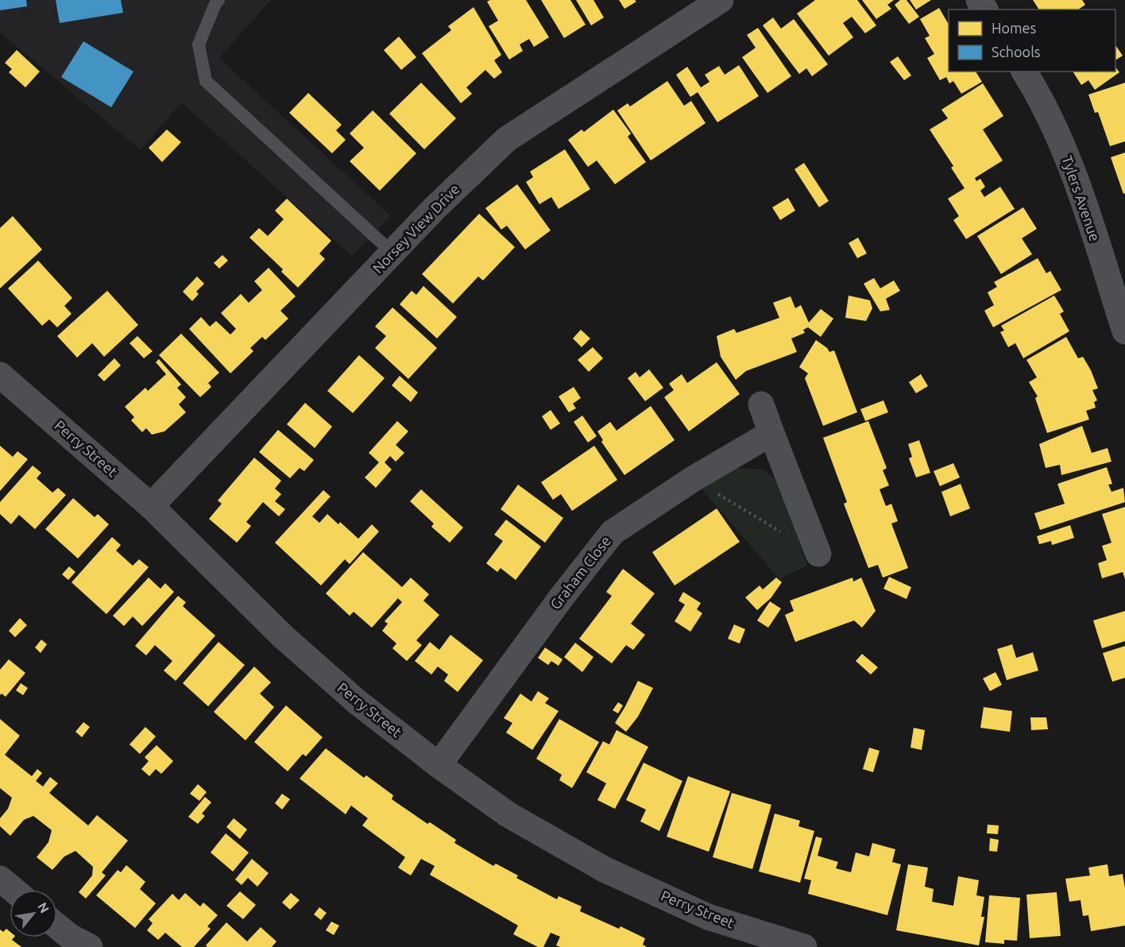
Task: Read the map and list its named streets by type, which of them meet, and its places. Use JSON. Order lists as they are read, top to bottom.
{
  "streets": {
    "street": [
      "Tylers Avenue",
      "Norsey View Drive",
      "Perry Street",
      "Graham Close"
    ]
  },
  "crossings": [
    ["Norsey View Drive", "Perry Street"],
    ["Perry Street", "Graham Close"]
  ],
  "legend": ["Homes", "Schools"],
  "north": "top right"
}
